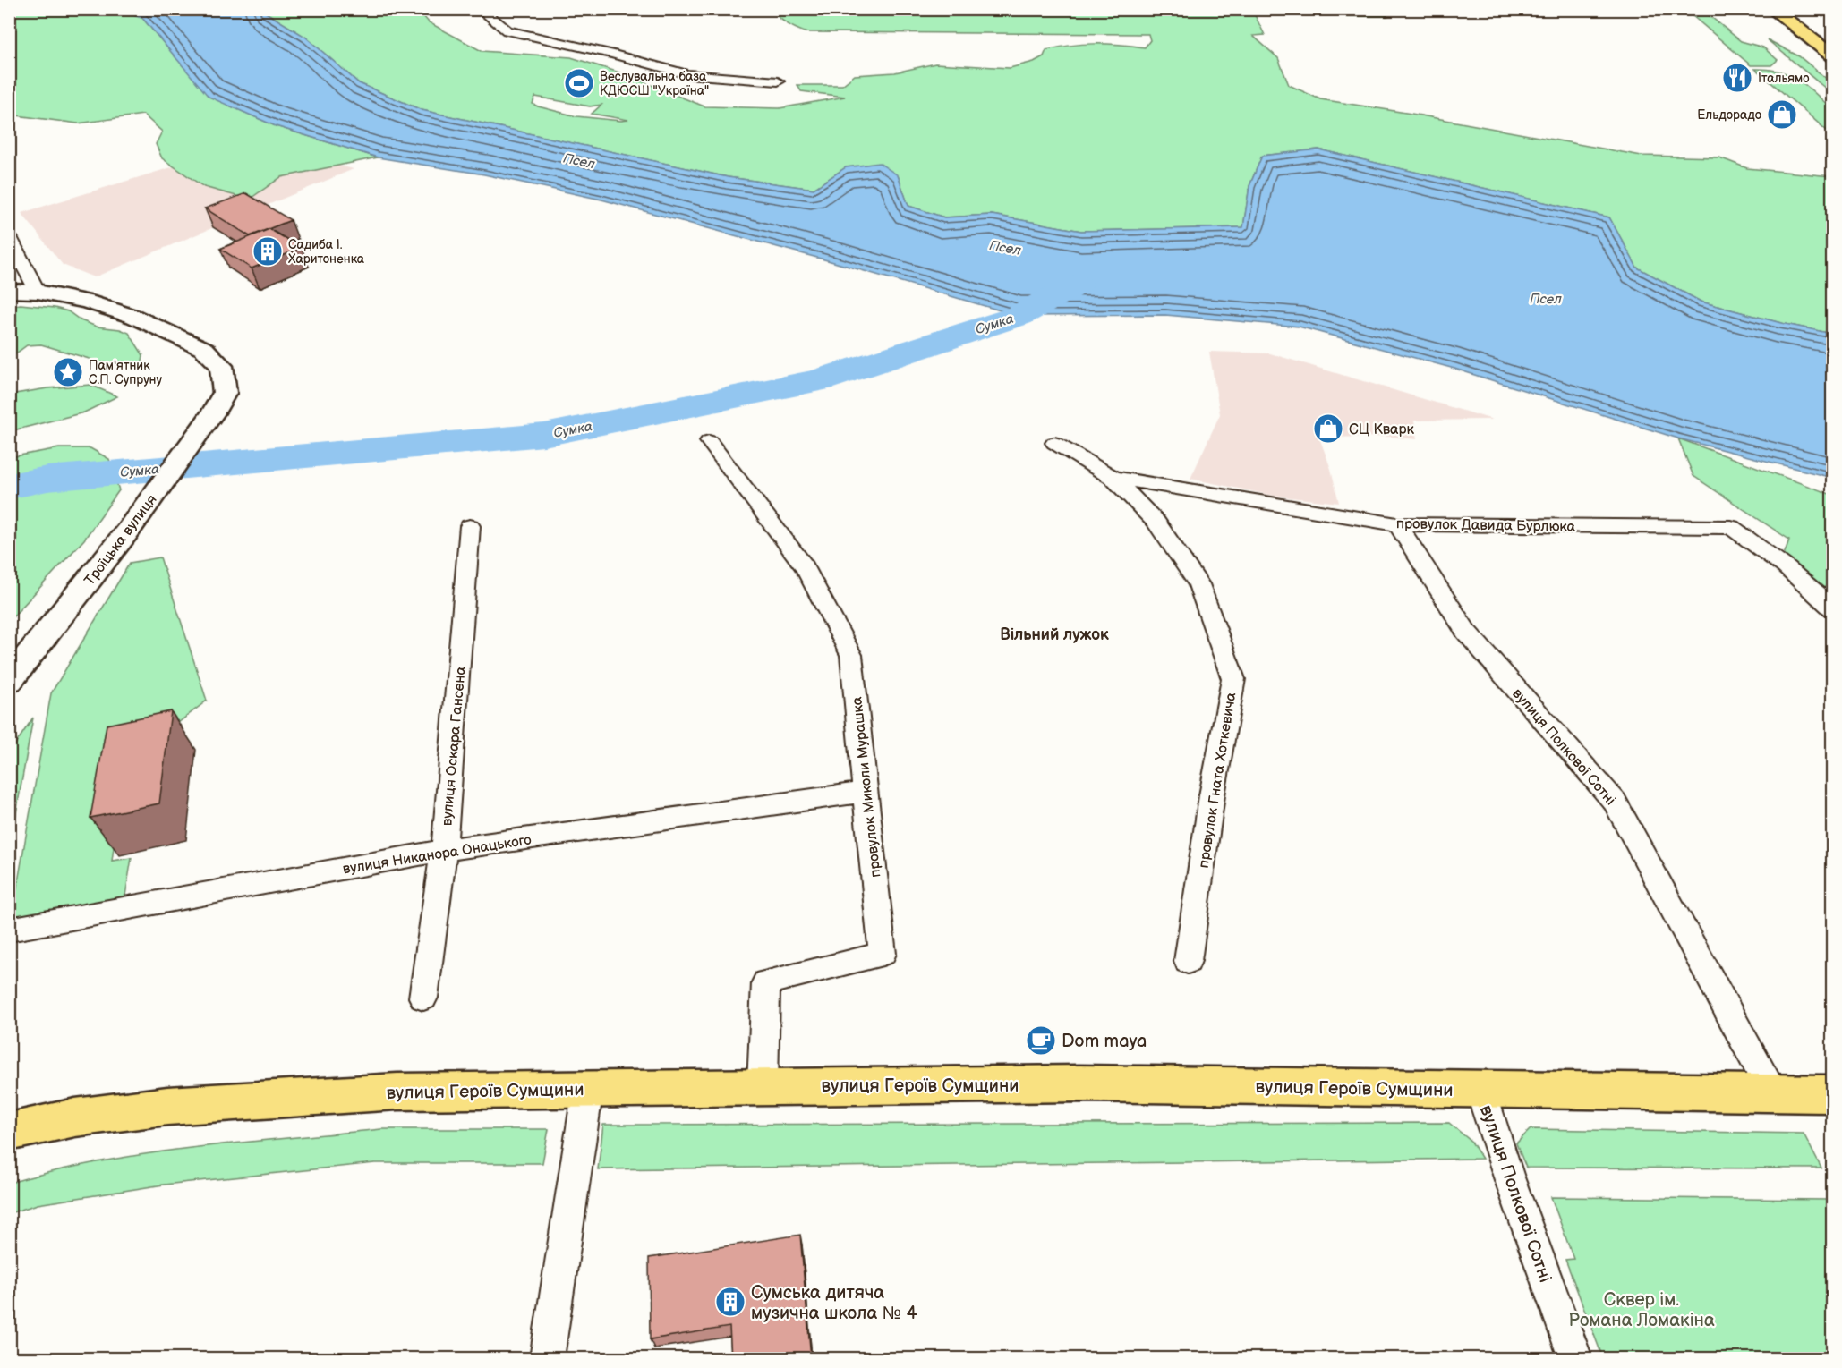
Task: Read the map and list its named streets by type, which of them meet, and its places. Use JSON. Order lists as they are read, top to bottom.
{
  "streets": {
    "main road": ["Троїцька вулиця", "вулиця Героїв Сумщини"],
    "street": [
      "провулок Давида Бурлюка",
      "вулиця Оскара Гансена",
      "вулиця Полкової Сотні",
      "провулок Гната Хоткевича",
      "провулок Миколи Мурашка",
      "вулиця Никанора Онацького"
    ]
  },
  "crossings": [
    ["провулок Давида Бурлюка", "вулиця Полкової Сотні"],
    ["провулок Давида Бурлюка", "провулок Гната Хоткевича"],
    ["вулиця Оскара Гансена", "вулиця Никанора Онацького"],
    ["вулиця Полкової Сотні", "вулиця Героїв Сумщини"],
    ["провулок Миколи Мурашка", "вулиця Никанора Онацького"],
    ["провулок Миколи Мурашка", "вулиця Героїв Сумщини"]
  ],
  "districts": ["Вільний лужок"],
  "water": ["Псел", "Сумка"],
  "parks": ["Сквер ім. Романа Ломакіна"],
  "places": {
    "restaurant": ["Італьямо"],
    "sports": ["Веслувальна база КДЮСШ \"Україна\""],
    "shop": ["Ельдорадо", "СЦ Кварк"],
    "building": ["Садиба І. Харитоненка", "Сумська дитяча музична школа № 4"],
    "place": ["Пам'ятник С.П. Супруну"],
    "cafe": ["Dom maya"]
  }
}
